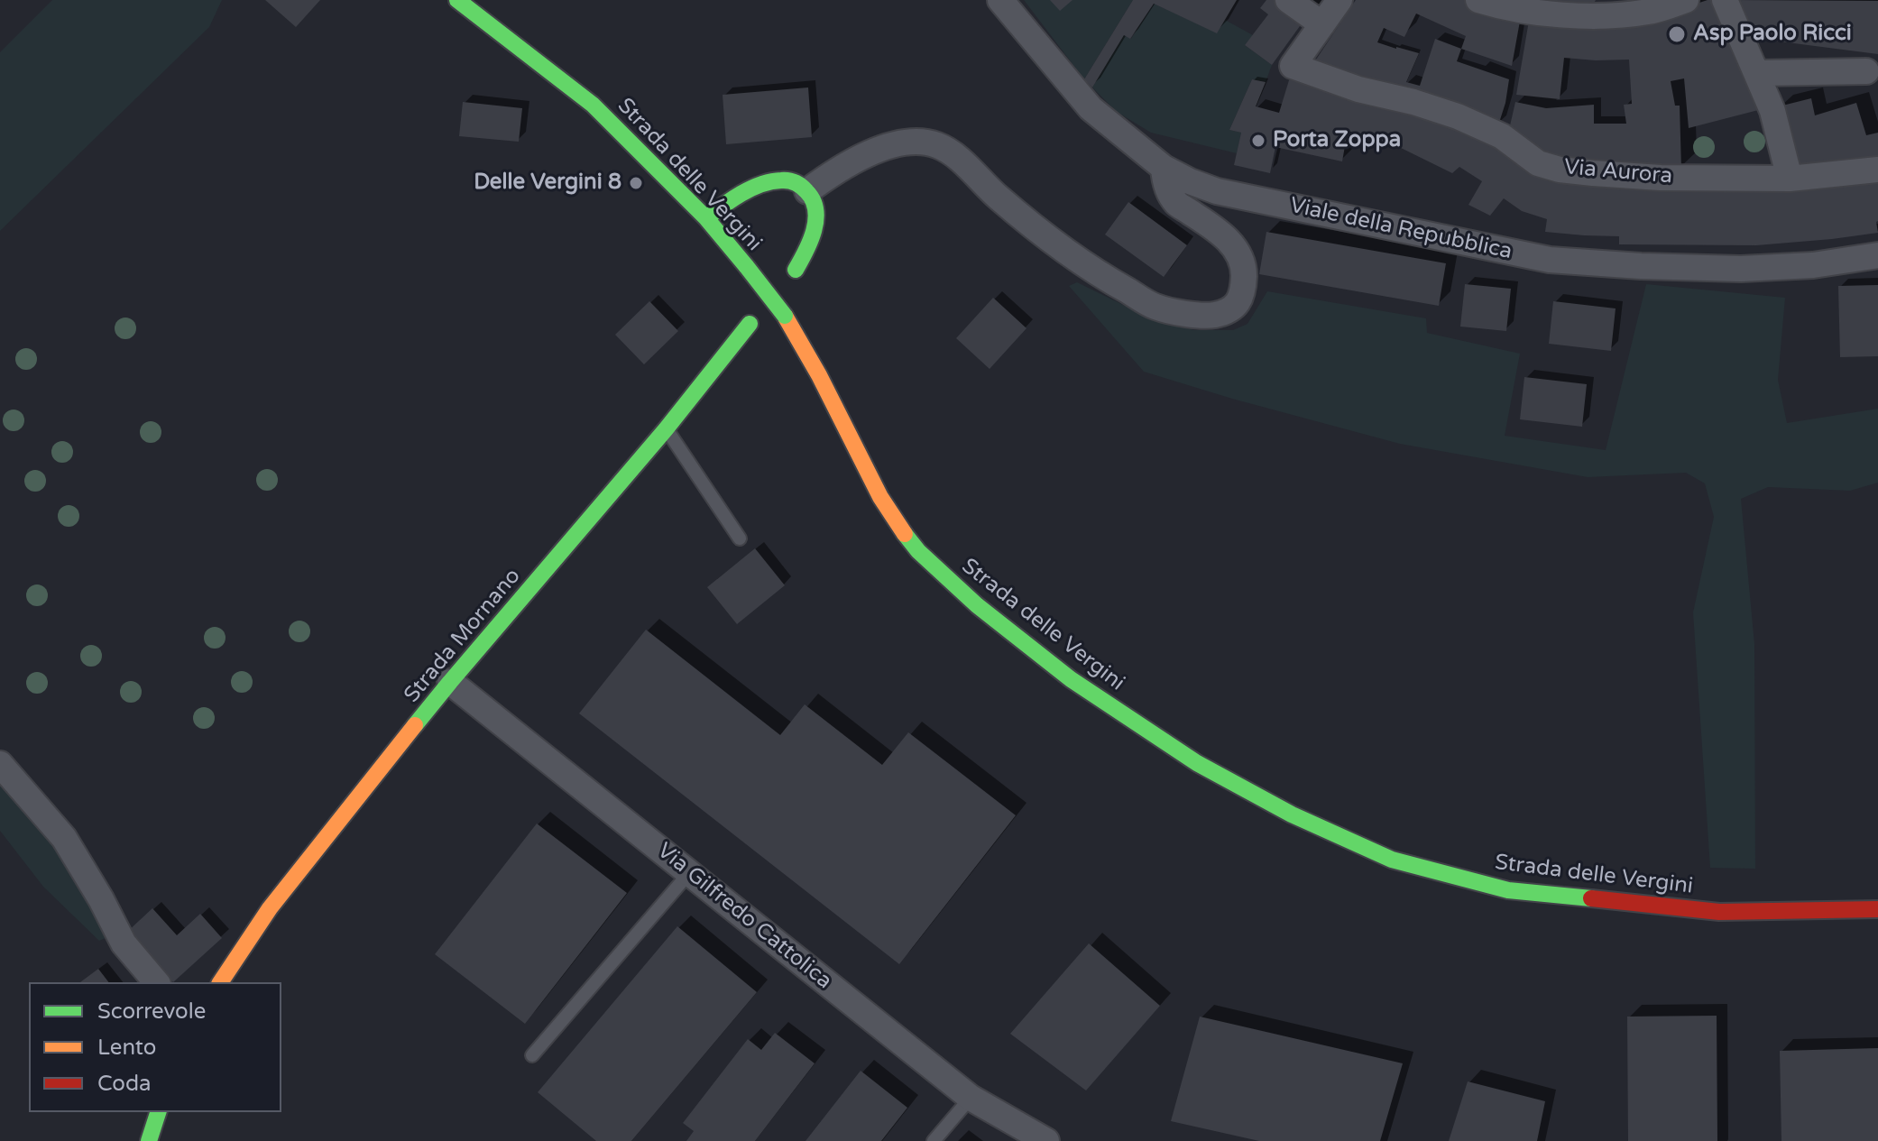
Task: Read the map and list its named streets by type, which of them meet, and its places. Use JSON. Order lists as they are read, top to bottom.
{
  "streets": {
    "main road": ["Strada delle Vergini", "Strada Mornano"],
    "street": ["Via Aurora", "Viale della Repubblica", "Via Gilfredo Cattolica"]
  },
  "crossings": [
    ["Strada Mornano", "Via Gilfredo Cattolica"]
  ],
  "places": ["Asp Paolo Ricci", "Porta Zoppa", "Delle Vergini 8"],
  "legend": ["Scorrevole", "Lento", "Coda"]
}
